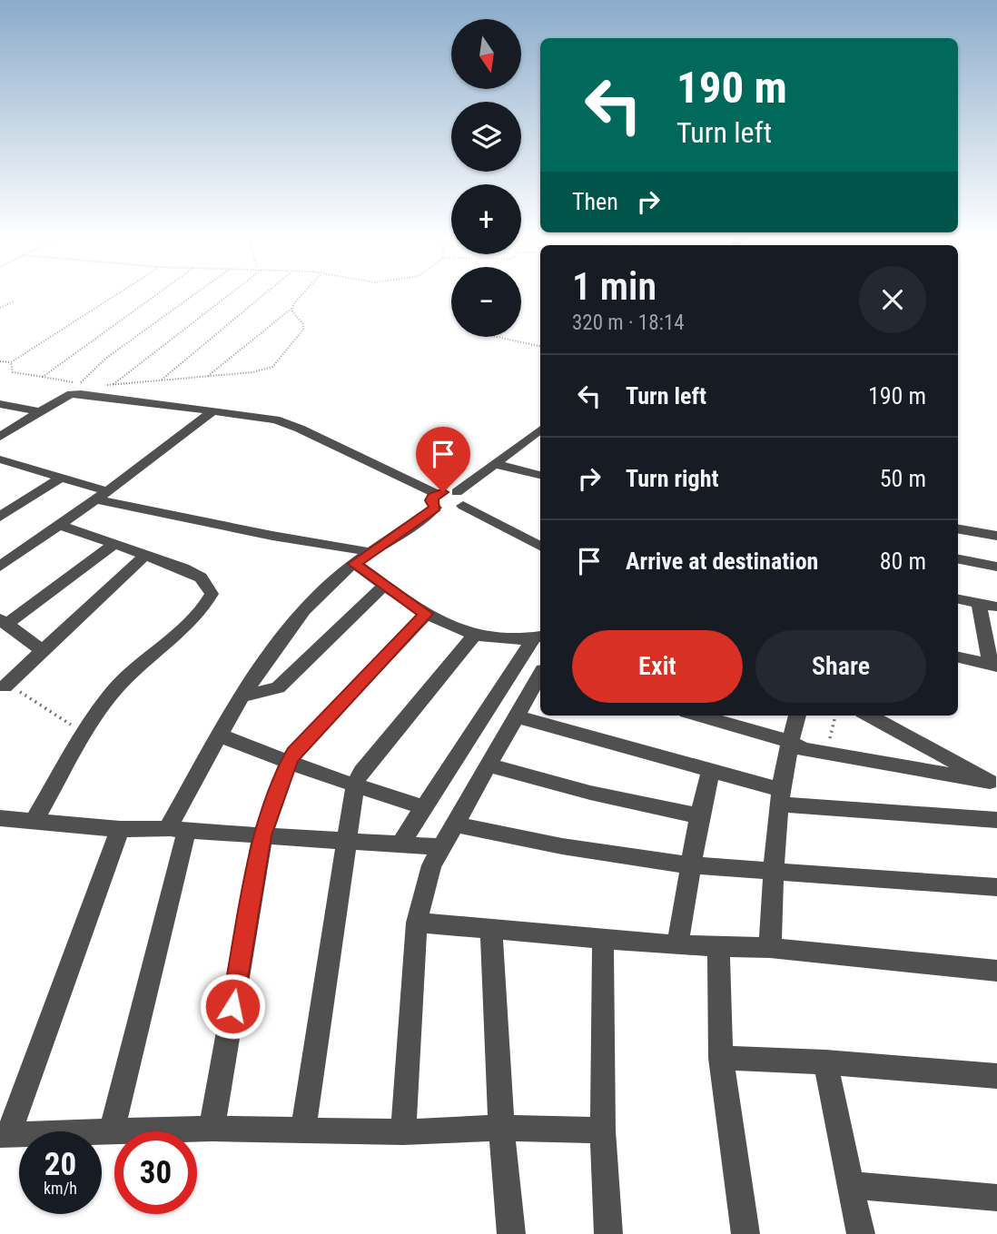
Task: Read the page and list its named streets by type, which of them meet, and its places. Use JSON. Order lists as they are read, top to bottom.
{
  "north": "bottom",
  "page": {
    "map_buttons": ["+", "−"],
    "turn": ["190 m", "Turn left"],
    "then": "Then",
    "heading": ["1 min", "320 m · 18:14"],
    "list": [
      {
        "name": "Turn left",
        "value": "190 m"
      },
      {
        "name": "Turn right",
        "value": "50 m"
      },
      {
        "name": "Arrive at destination",
        "value": "80 m"
      }
    ],
    "buttons": ["Exit", "Share"],
    "speed": "20 km/h",
    "limit": "30"
  }
}
